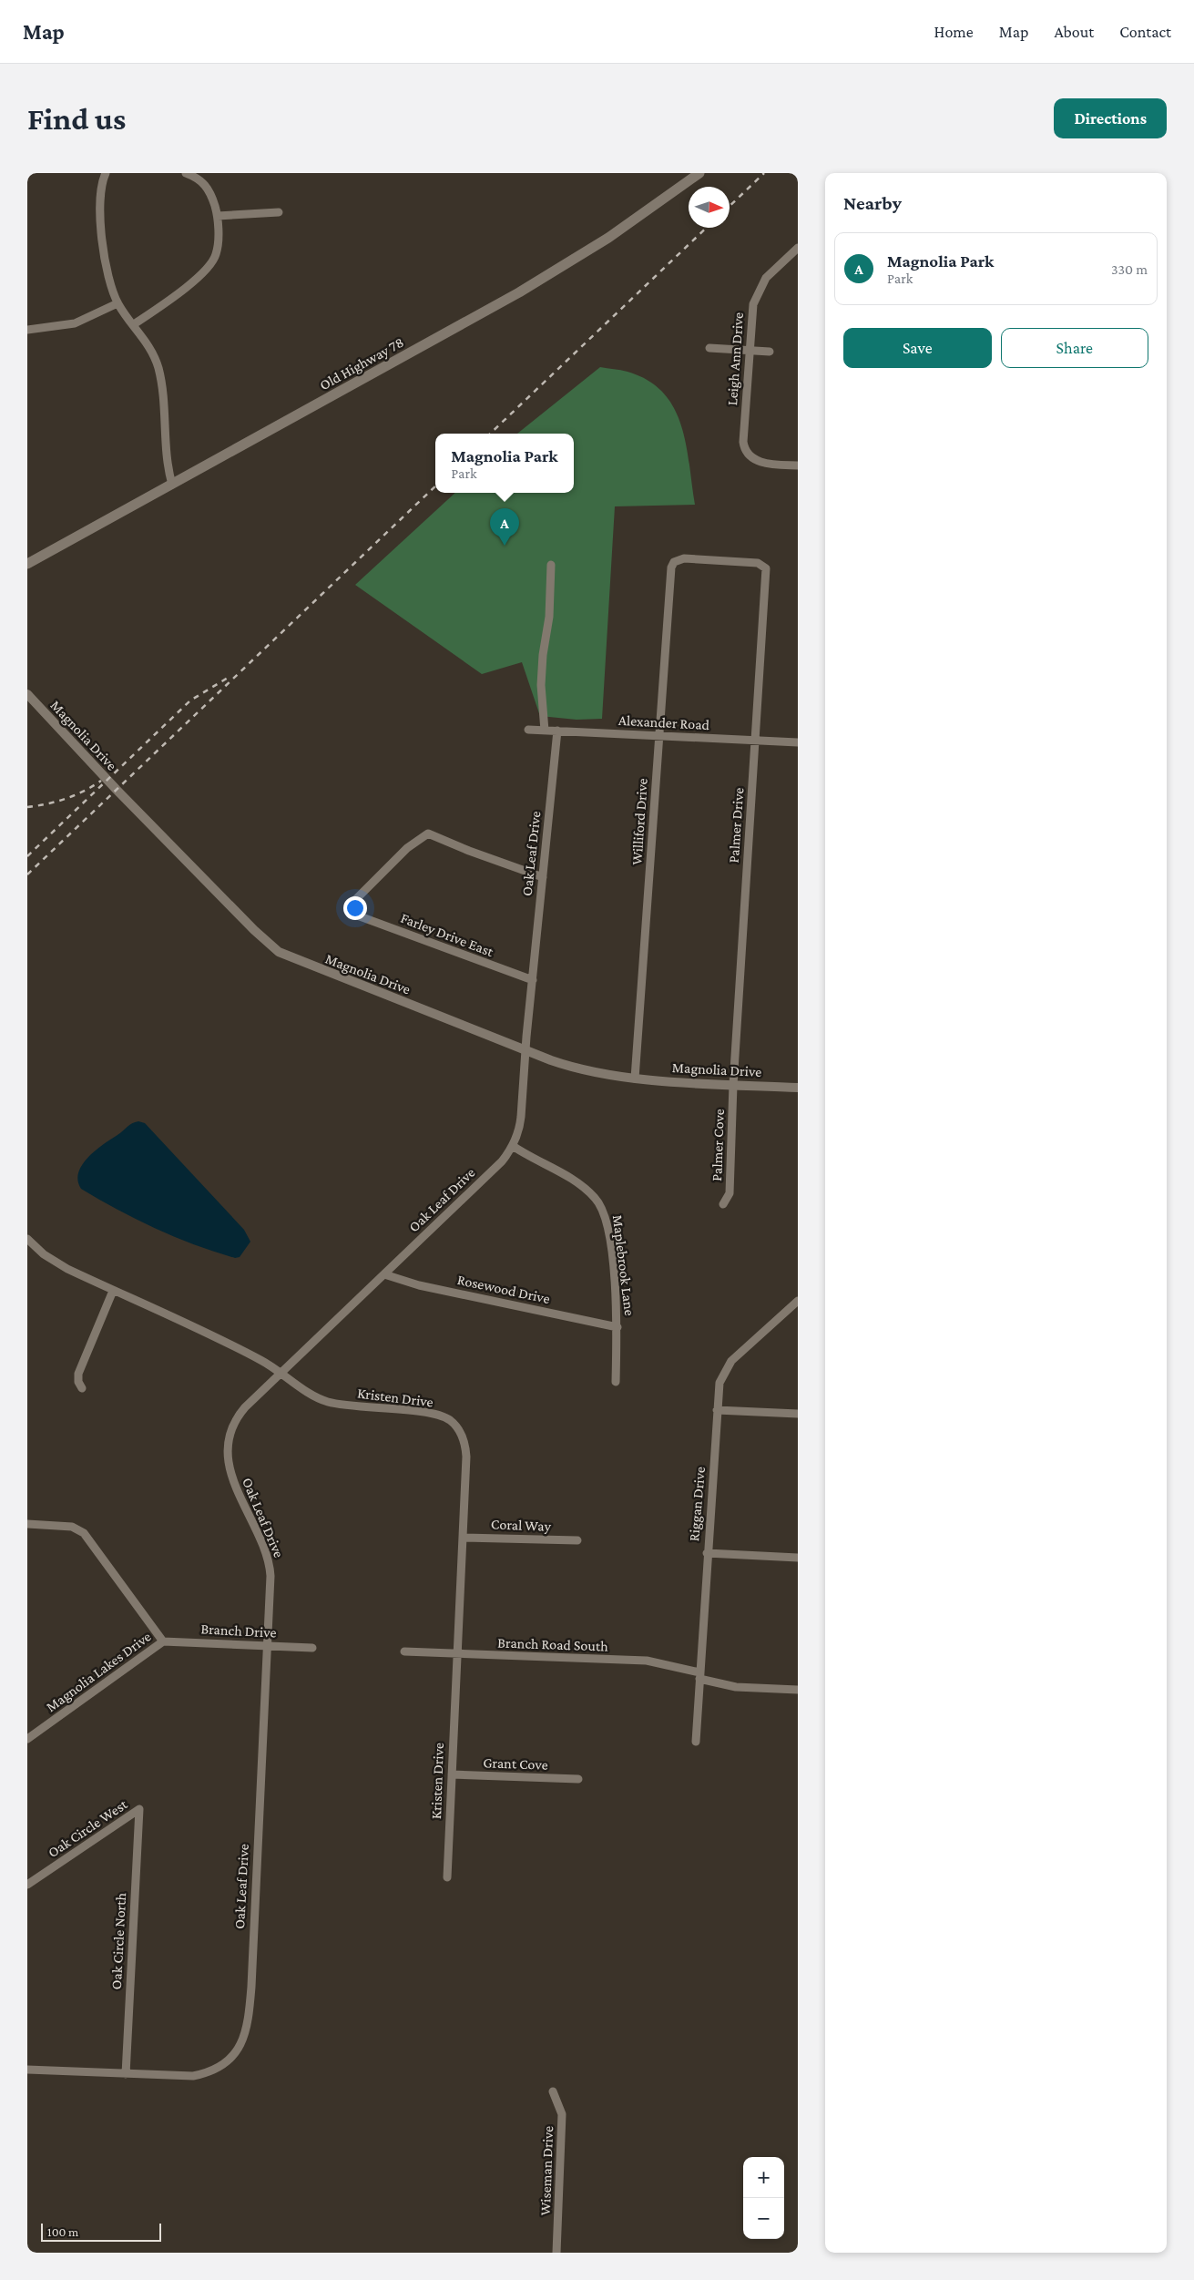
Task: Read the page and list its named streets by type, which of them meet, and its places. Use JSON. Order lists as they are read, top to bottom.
{
  "streets": {
    "main road": ["Old Highway 78"],
    "street": [
      "Leigh Ann Drive",
      "Alexander Road",
      "Magnolia Drive",
      "Williford Drive",
      "Palmer Drive",
      "Oak Leaf Drive",
      "Farley Drive East",
      "Palmer Cove",
      "Maplebrook Lane",
      "Rosewood Drive",
      "Kristen Drive",
      "Riggan Drive",
      "Coral Way",
      "Branch Drive",
      "Branch Road South",
      "Magnolia Lakes Drive",
      "Grant Cove",
      "Oak Circle West",
      "Oak Circle North",
      "Wiseman Drive"
    ]
  },
  "crossings": [
    ["Alexander Road", "Williford Drive"],
    ["Alexander Road", "Palmer Drive"],
    ["Alexander Road", "Oak Leaf Drive"],
    ["Magnolia Drive", "Williford Drive"],
    ["Magnolia Drive", "Palmer Drive"],
    ["Magnolia Drive", "Oak Leaf Drive"],
    ["Magnolia Drive", "Palmer Cove"],
    ["Williford Drive", "Palmer Drive"],
    ["Palmer Drive", "Palmer Cove"],
    ["Oak Leaf Drive", "Farley Drive East"],
    ["Oak Leaf Drive", "Maplebrook Lane"],
    ["Oak Leaf Drive", "Rosewood Drive"],
    ["Oak Leaf Drive", "Kristen Drive"],
    ["Oak Leaf Drive", "Branch Drive"],
    ["Oak Leaf Drive", "Oak Circle North"],
    ["Maplebrook Lane", "Rosewood Drive"],
    ["Kristen Drive", "Coral Way"],
    ["Kristen Drive", "Branch Road South"],
    ["Kristen Drive", "Grant Cove"],
    ["Riggan Drive", "Branch Road South"],
    ["Branch Drive", "Magnolia Lakes Drive"],
    ["Oak Circle West", "Oak Circle North"]
  ],
  "scale_bar": "100 m",
  "north": "right",
  "page": {
    "header": "Map",
    "nav": [
      "Home",
      "Map",
      "About",
      "Contact"
    ],
    "buttons": [
      "Directions",
      ["Save", "Share"]
    ],
    "title": "Find us",
    "heading": "Nearby",
    "list": [
      {
        "mark": "A",
        "name": "Magnolia Park",
        "note": "Park",
        "value": "330 m"
      }
    ],
    "popup": ["Magnolia Park", "Park"],
    "pins": "A",
    "map_buttons": ["+", "−"],
    "scale": "100 m"
  }
}
